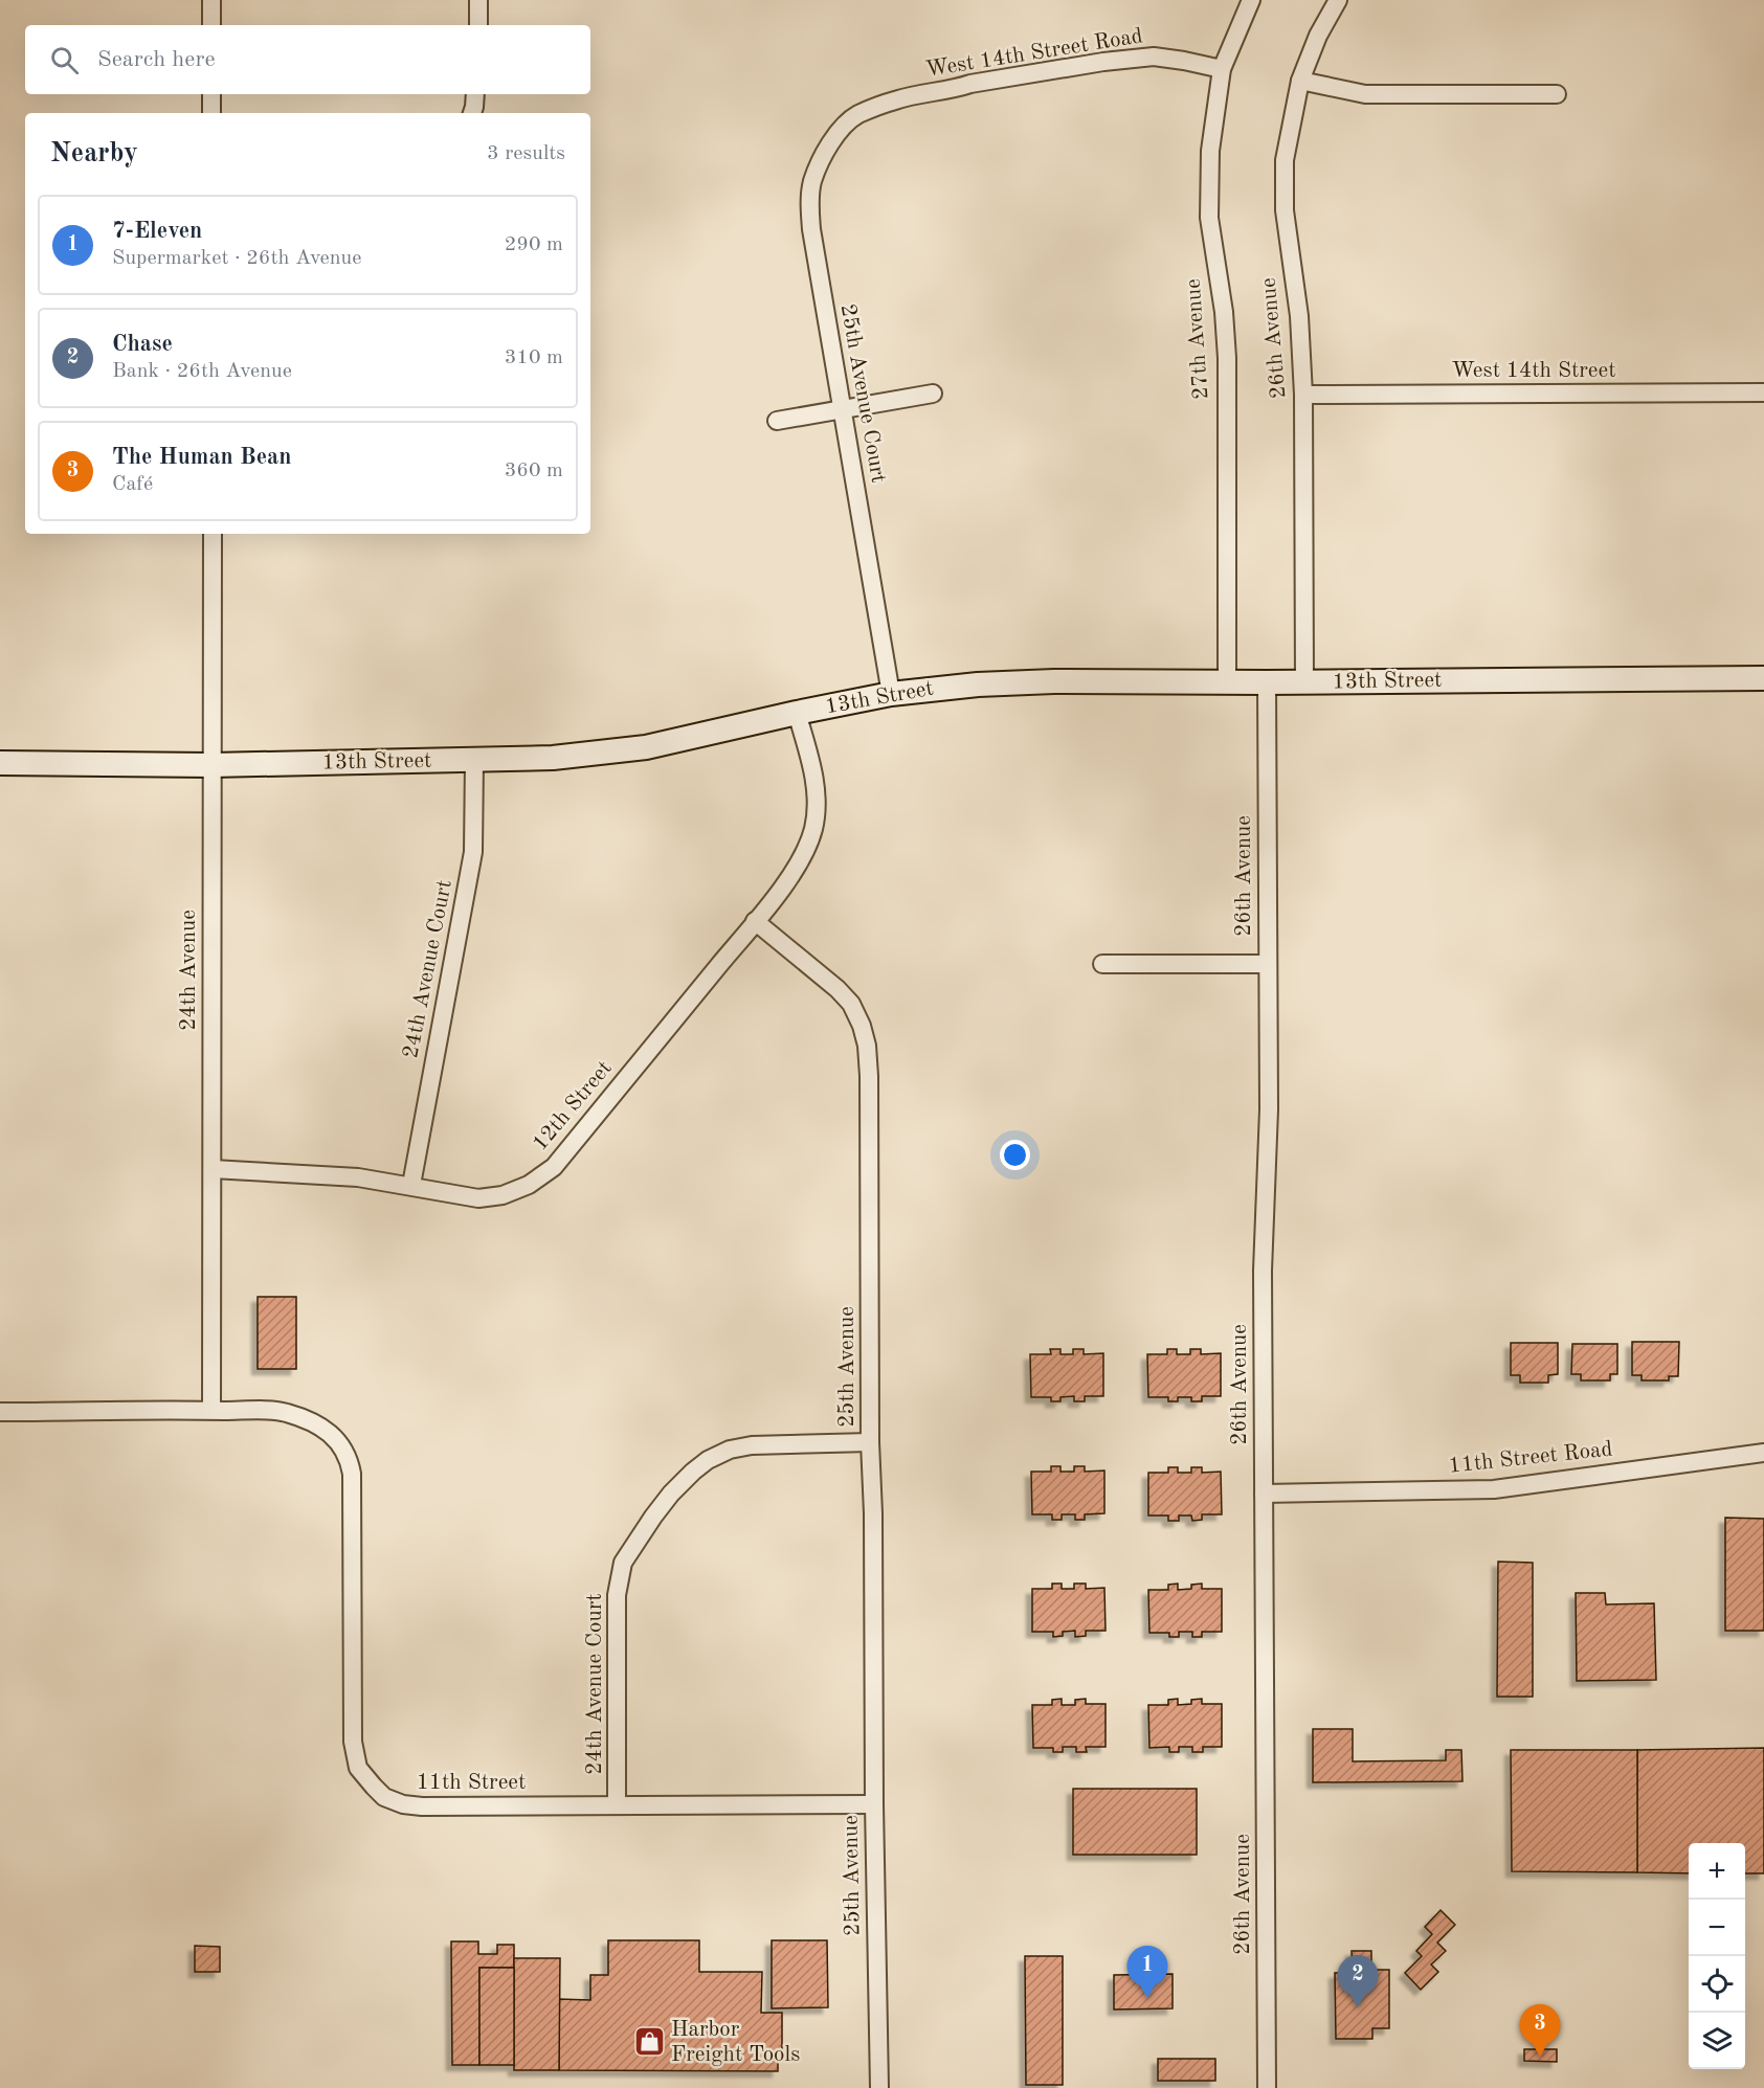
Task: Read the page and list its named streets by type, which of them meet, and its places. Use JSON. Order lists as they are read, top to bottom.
{
  "streets": {
    "street": [
      "West 14th Street Road",
      "26th Avenue",
      "27th Avenue",
      "West 14th Street",
      "25th Avenue Court",
      "13th Street",
      "24th Avenue Court",
      "24th Avenue",
      "12th Street",
      "25th Avenue",
      "11th Street Road",
      "11th Street"
    ]
  },
  "crossings": [
    ["West 14th Street Road", "27th Avenue"],
    ["West 14th Street Road", "25th Avenue Court"],
    ["26th Avenue", "West 14th Street"],
    ["26th Avenue", "13th Street"],
    ["26th Avenue", "11th Street Road"],
    ["27th Avenue", "13th Street"],
    ["25th Avenue Court", "13th Street"],
    ["13th Street", "24th Avenue Court"],
    ["13th Street", "24th Avenue"],
    ["24th Avenue Court", "12th Street"],
    ["24th Avenue Court", "25th Avenue"],
    ["24th Avenue Court", "11th Street"],
    ["24th Avenue", "12th Street"],
    ["24th Avenue", "11th Street"],
    ["12th Street", "25th Avenue"],
    ["25th Avenue", "11th Street"]
  ],
  "places": {
    "shop": ["Harbor Freight Tools"]
  },
  "page": {
    "search": "Search here",
    "heading": ["Nearby", "3 results"],
    "list": [
      {
        "mark": "1",
        "name": "7-Eleven",
        "note": "Supermarket · 26th Avenue",
        "value": "290 m"
      },
      {
        "mark": "2",
        "name": "Chase",
        "note": "Bank · 26th Avenue",
        "value": "310 m"
      },
      {
        "mark": "3",
        "name": "The Human Bean",
        "note": "Café",
        "value": "360 m"
      }
    ],
    "map_buttons": ["+", "−"],
    "pins": ["1", "2", "3"]
  }
}
